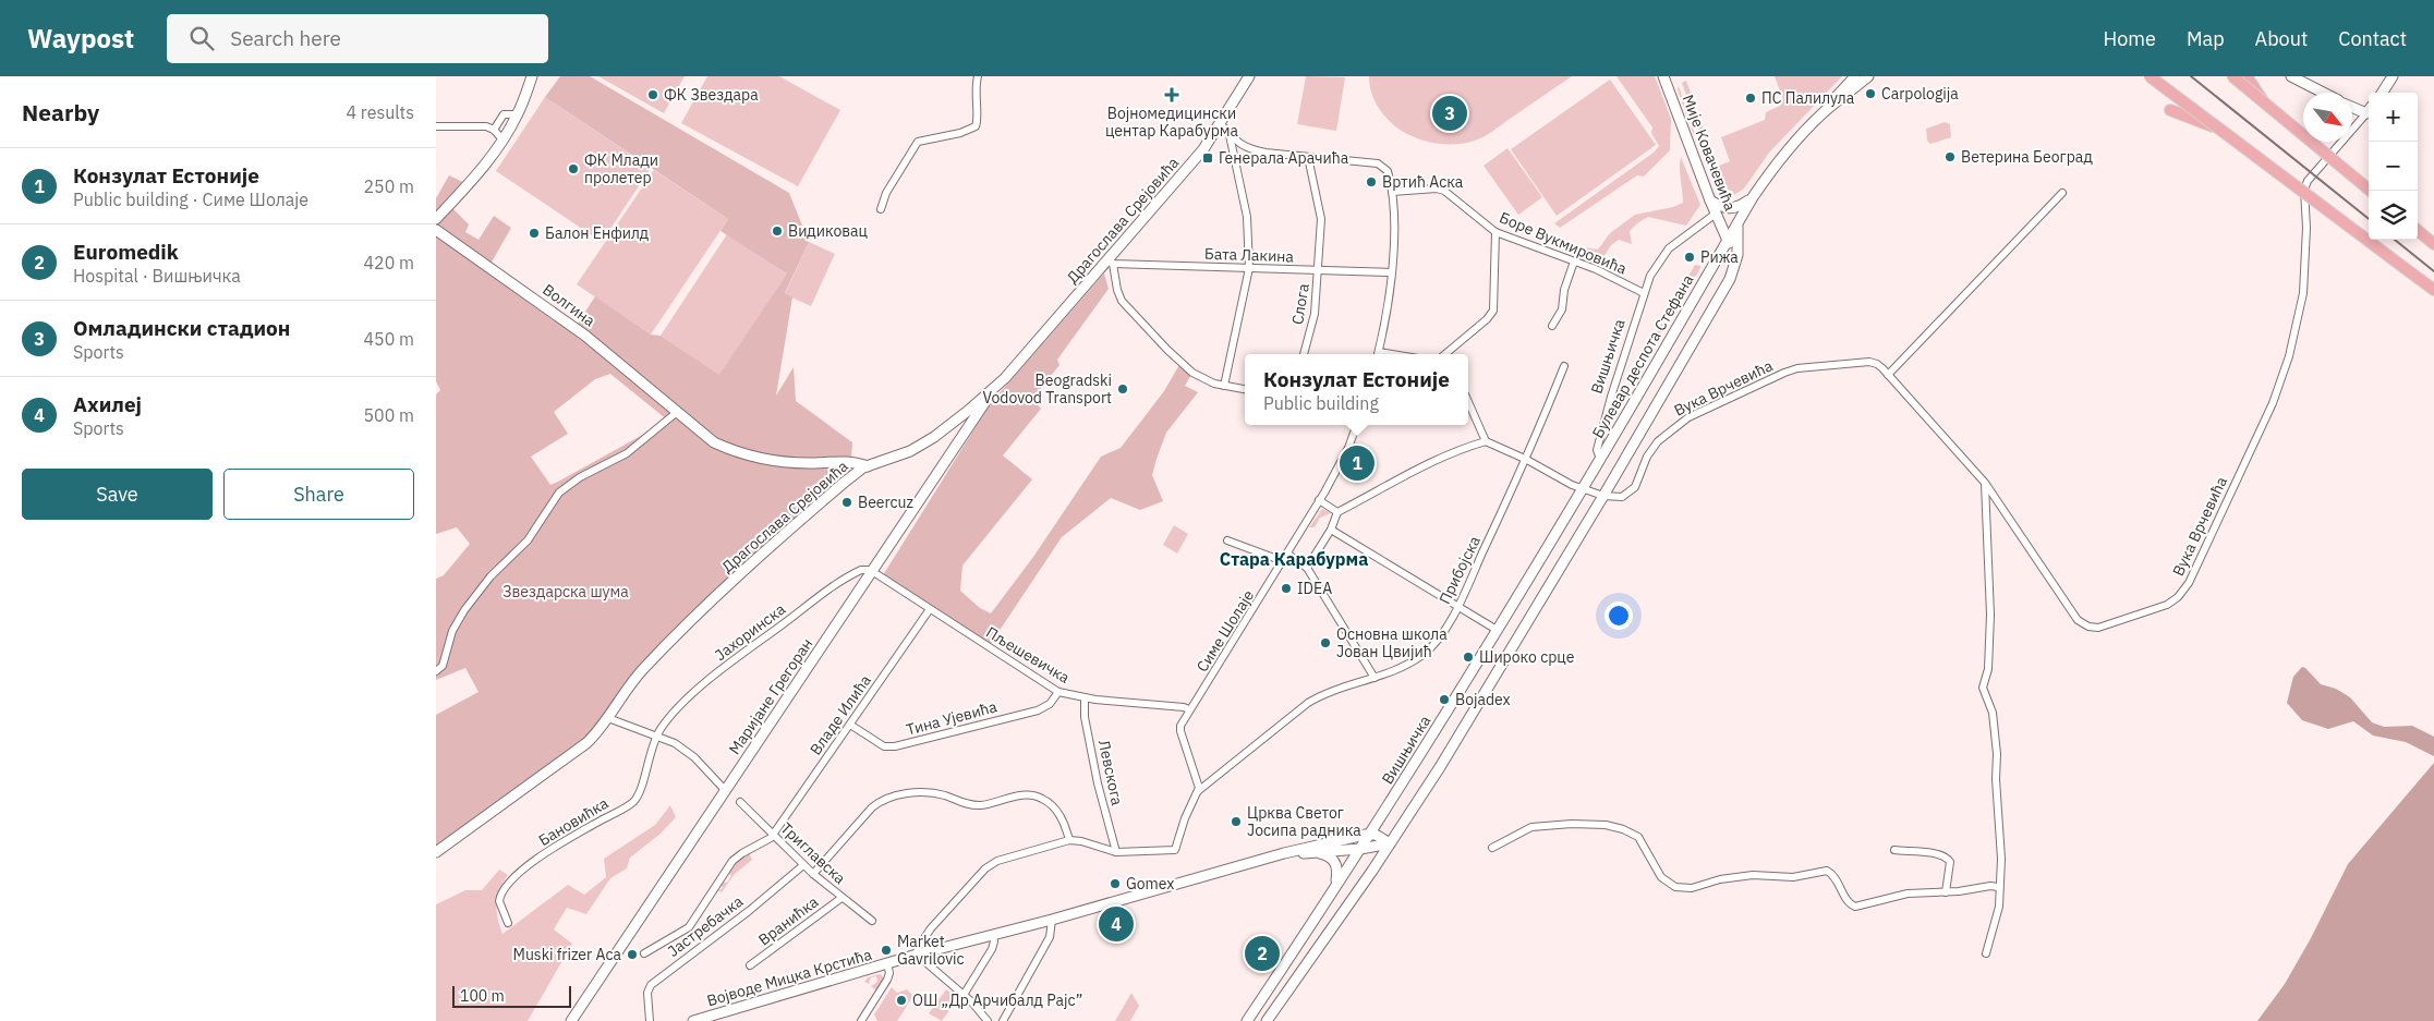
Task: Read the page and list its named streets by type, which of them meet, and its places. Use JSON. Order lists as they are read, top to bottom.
{
  "streets": {
    "main road": [
      "Мије Ковачевића",
      "Драгослава Срејовића",
      "Волгина",
      "Вишњичка",
      "Булевар деспота Стефана",
      "Маријане Грегоран",
      "Војводе Мицка Крстића"
    ],
    "street": [
      "Боре Вукмировића",
      "Бата Лакина",
      "Слога",
      "Вука Врчевића",
      "Прибојска",
      "Симе Шолаје",
      "Јахоринска",
      "Пљешевичка",
      "Владе Илића",
      "Тина Ујевића",
      "Левскога",
      "Бановићка",
      "Триглавска",
      "Вранићка",
      "Јастребачка"
    ]
  },
  "crossings": [
    ["Мије Ковачевића", "Булевар деспота Стефана"],
    ["Драгослава Срејовића", "Бата Лакина"],
    ["Драгослава Срејовића", "Волгина"],
    ["Драгослава Срејовића", "Маријане Грегоран"],
    ["Боре Вукмировића", "Вишњичка"],
    ["Боре Вукмировића", "Булевар деспота Стефана"],
    ["Бата Лакина", "Слога"],
    ["Вишњичка", "Булевар деспота Стефана"],
    ["Вишњичка", "Војводе Мицка Крстића"],
    ["Булевар деспота Стефана", "Вука Врчевића"],
    ["Прибојска", "Симе Шолаје"],
    ["Симе Шолаје", "Пљешевичка"],
    ["Јахоринска", "Пљешевичка"],
    ["Јахоринска", "Маријане Грегоран"],
    ["Јахоринска", "Бановићка"],
    ["Пљешевичка", "Маријане Грегоран"],
    ["Пљешевичка", "Владе Илића"],
    ["Пљешевичка", "Тина Ујевића"],
    ["Пљешевичка", "Левскога"],
    ["Владе Илића", "Тина Ујевића"],
    ["Владе Илића", "Триглавска"],
    ["Триглавска", "Вранићка"],
    ["Триглавска", "Јастребачка"]
  ],
  "districts": ["Стара Карабурма"],
  "parks": ["Звездарска шума"],
  "places": {
    "other": [
      "Carpologija",
      "ФК Звездара",
      "ПС Палилула",
      "Ветерина Београд",
      "ФК Млади пролетер",
      "Вртић Аска",
      "Видиковац",
      "Балон Енфилд",
      "Рижа",
      "Beogradski Vodovod Transport",
      "Beercuz",
      "IDEA",
      "Основна школа Јован Цвијић",
      "Широко срце",
      "Bojadex",
      "Црква Светог Јосипа радника",
      "Gomex",
      "Market Gavrilovic",
      "Muski frizer Aca",
      "ОШ „Др Арчибалд Рајс”"
    ],
    "health": ["Војномедицински центар Карабурма"],
    "transit": ["Генерала Арачића"]
  },
  "scale_bar": "100 m",
  "north": "bottom right",
  "page": {
    "header": "Waypost",
    "search": "Search here",
    "nav": [
      "Home",
      "Map",
      "About",
      "Contact"
    ],
    "heading": ["Nearby", "4 results"],
    "map_buttons": ["+", "−"],
    "pins": [
      "3",
      "1",
      "4",
      "2"
    ],
    "list": [
      {
        "mark": "1",
        "name": "Конзулат Естоније",
        "note": "Public building · Симе Шолаје",
        "value": "250 m"
      },
      {
        "mark": "2",
        "name": "Euromedik",
        "note": "Hospital · Вишњичка",
        "value": "420 m"
      },
      {
        "mark": "3",
        "name": "Омладински стадион",
        "note": "Sports",
        "value": "450 m"
      },
      {
        "mark": "4",
        "name": "Ахилеј",
        "note": "Sports",
        "value": "500 m"
      }
    ],
    "popup": ["Конзулат Естоније", "Public building"],
    "buttons": ["Save", "Share"],
    "scale": "100 m"
  }
}
